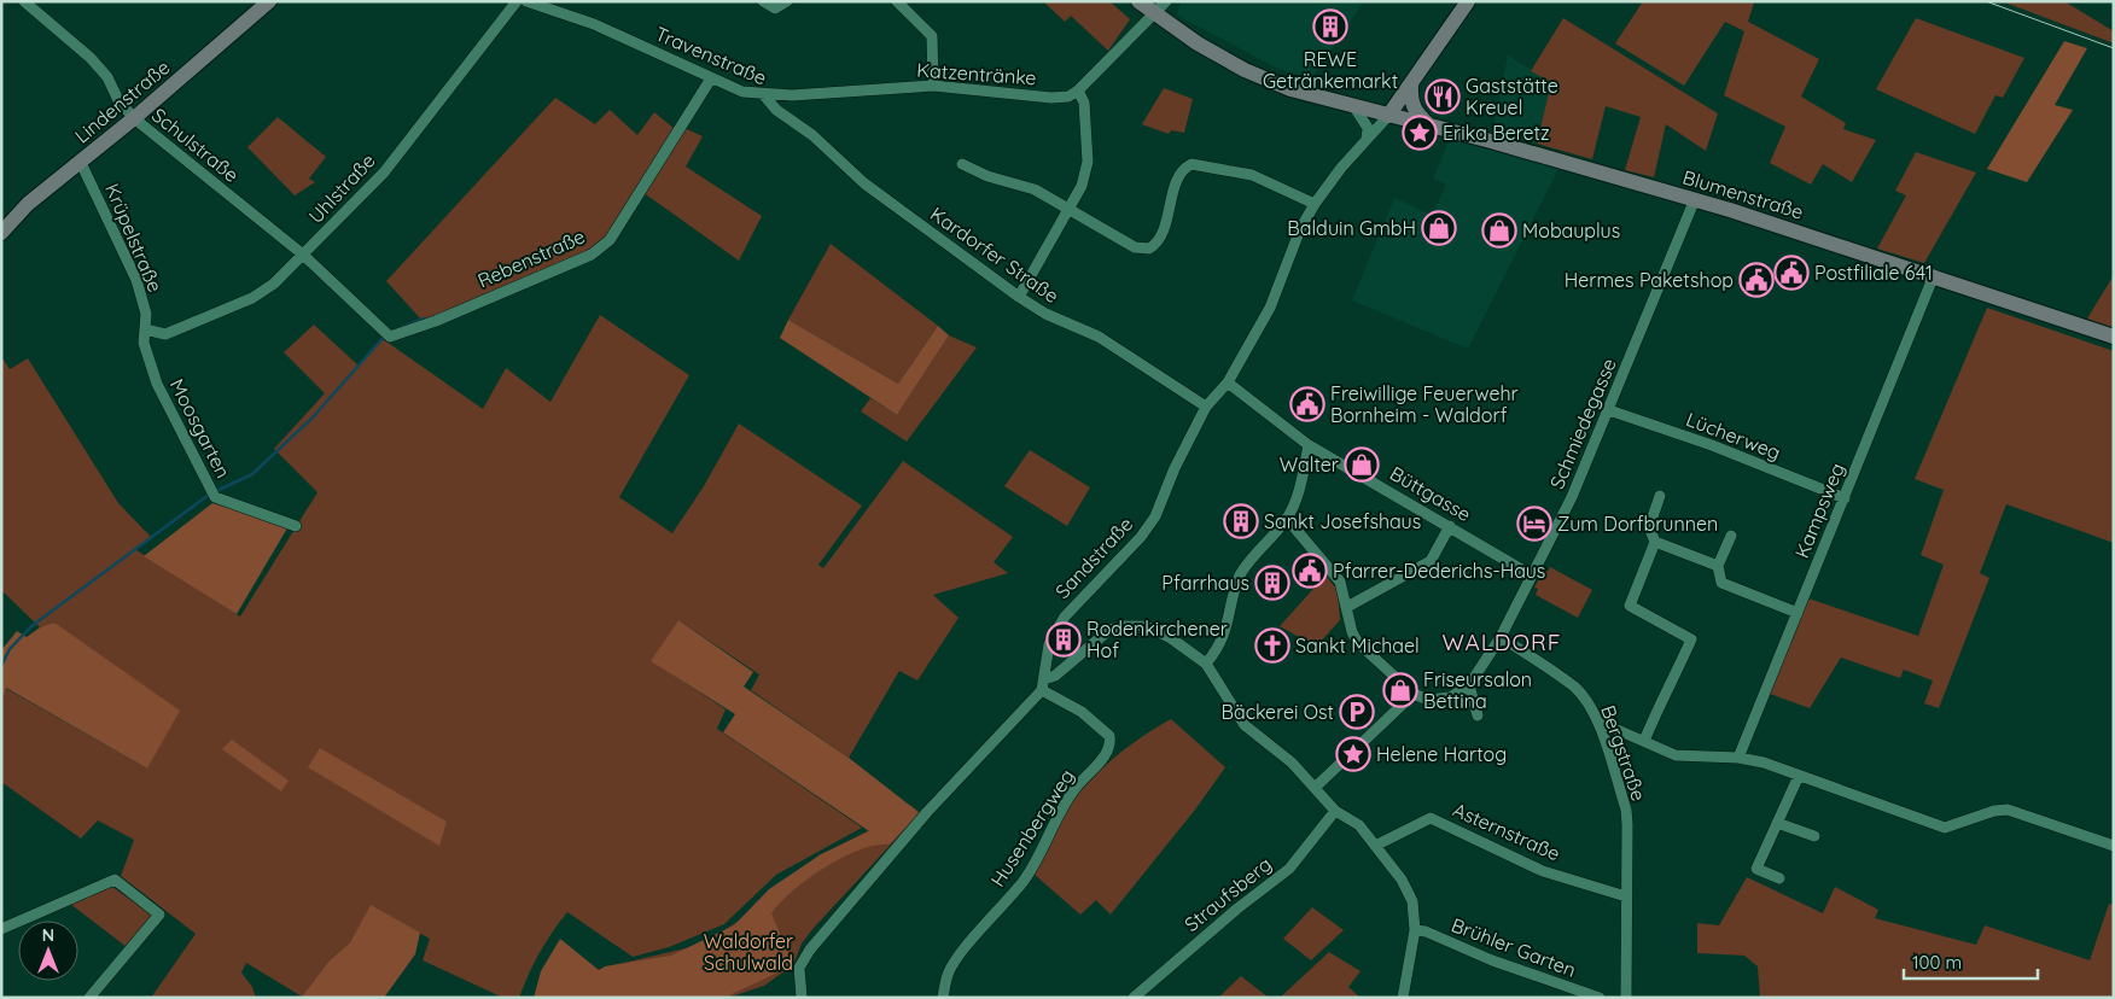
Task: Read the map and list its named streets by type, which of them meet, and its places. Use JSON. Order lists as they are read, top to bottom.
{
  "streets": {
    "main road": ["Lindenstraße", "Blumenstraße"],
    "street": [
      "Travenstraße",
      "Katzentränke",
      "Schulstraße",
      "Uhlstraße",
      "Krüpelstraße",
      "Kardorfer Straße",
      "Rebenstraße",
      "Schmiedegasse",
      "Moosgarten",
      "Lücherweg",
      "Büttgasse",
      "Kampsweg",
      "Sandstraße",
      "Bergstraße",
      "Husenbergweg",
      "Asternstraße",
      "Straufsberg",
      "Brühler Garten"
    ]
  },
  "crossings": [
    ["Travenstraße", "Katzentränke"],
    ["Travenstraße", "Kardorfer Straße"],
    ["Travenstraße", "Rebenstraße"],
    ["Lindenstraße", "Schulstraße"],
    ["Lindenstraße", "Krüpelstraße"],
    ["Schulstraße", "Uhlstraße"],
    ["Schulstraße", "Rebenstraße"],
    ["Uhlstraße", "Krüpelstraße"],
    ["Uhlstraße", "Moosgarten"],
    ["Blumenstraße", "Schmiedegasse"],
    ["Blumenstraße", "Kampsweg"],
    ["Blumenstraße", "Sandstraße"],
    ["Krüpelstraße", "Moosgarten"],
    ["Kardorfer Straße", "Sandstraße"],
    ["Schmiedegasse", "Lücherweg"],
    ["Schmiedegasse", "Büttgasse"],
    ["Schmiedegasse", "Bergstraße"],
    ["Lücherweg", "Kampsweg"],
    ["Büttgasse", "Sandstraße"],
    ["Sandstraße", "Husenbergweg"],
    ["Bergstraße", "Asternstraße"]
  ],
  "districts": ["WALDORF"],
  "parks": ["Waldorfer Schulwald"],
  "places": {
    "building": [
      "REWE Getränkemarkt",
      "Sankt Josefshaus",
      "Pfarrhaus",
      "Rodenkirchener Hof"
    ],
    "restaurant": ["Gaststätte Kreuel"],
    "place": ["Erika Beretz", "Helene Hartog"],
    "shop": [
      "Balduin GmbH",
      "Mobauplus",
      "Walter",
      "Friseursalon Bettina"
    ],
    "public building": [
      "Postfiliale 641",
      "Hermes Paketshop",
      "Freiwillige Feuerwehr Bornheim - Waldorf",
      "Pfarrer-Dederichs-Haus"
    ],
    "hotel": ["Zum Dorfbrunnen"],
    "church": ["Sankt Michael"],
    "parking": ["Bäckerei Ost"]
  },
  "scale_bar": "100 m",
  "north": "top"
}
